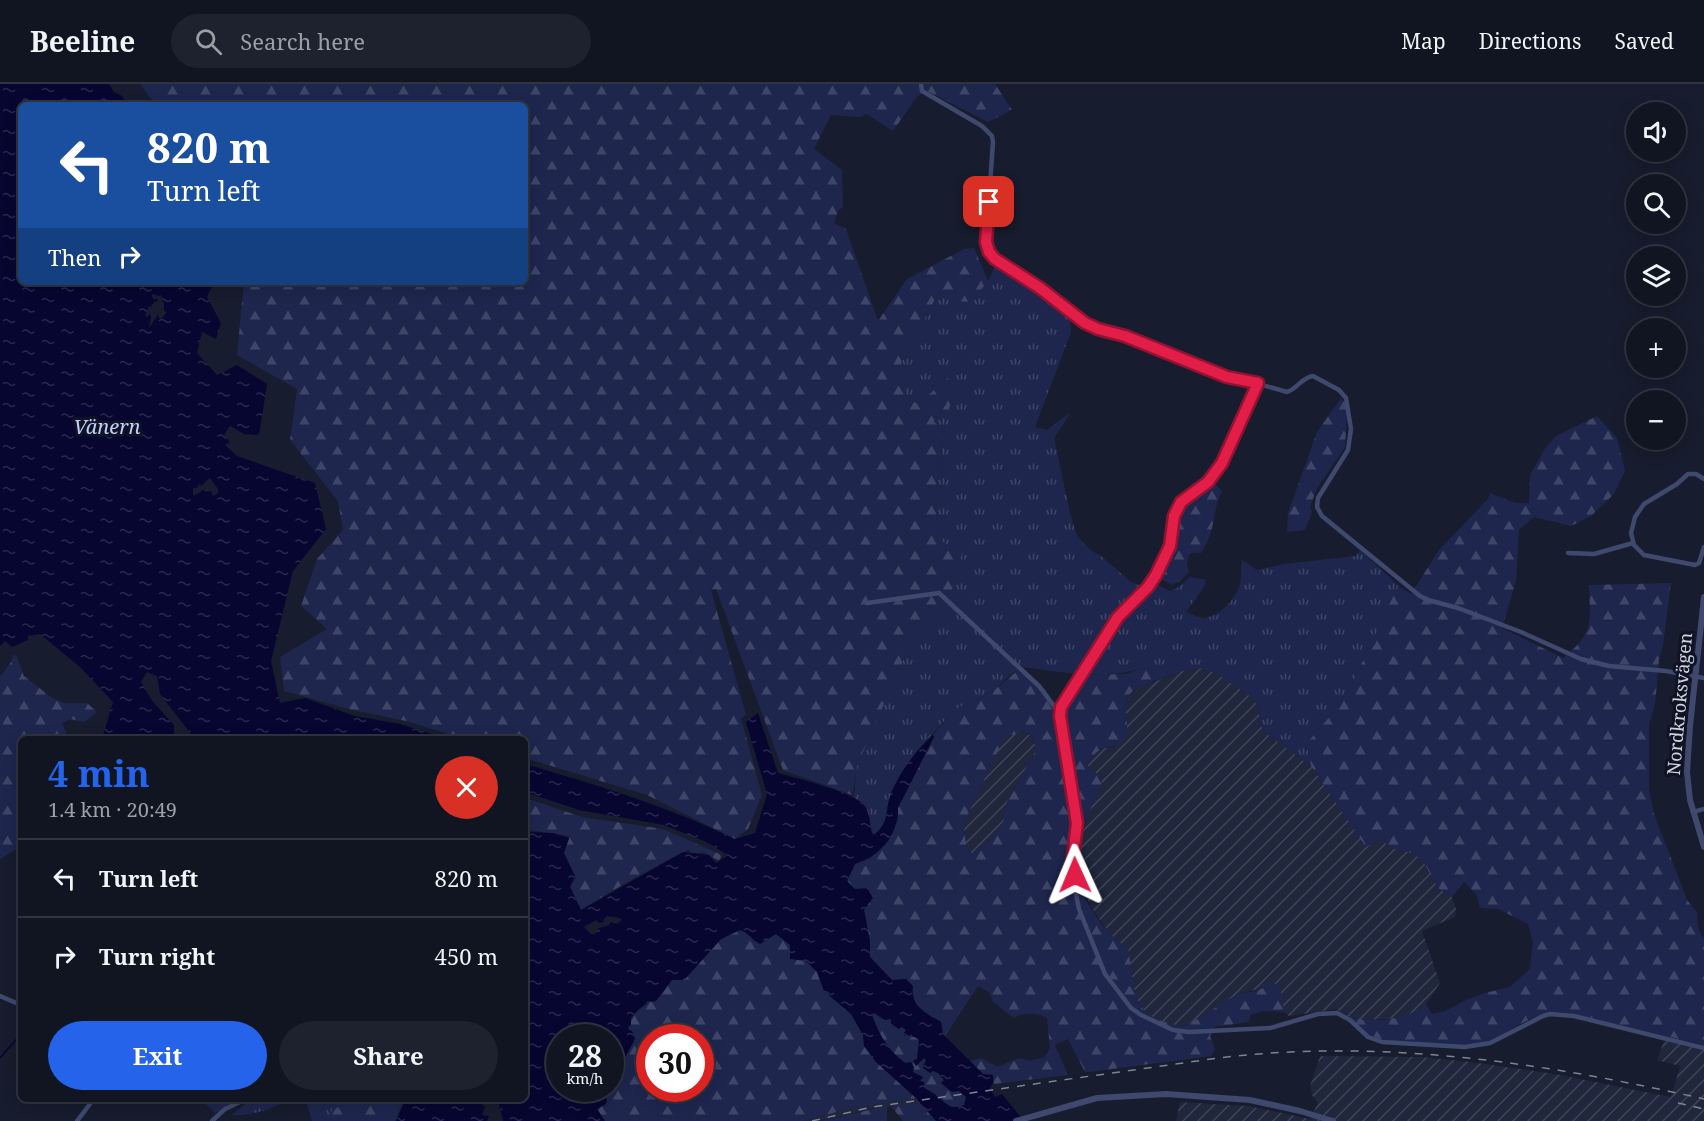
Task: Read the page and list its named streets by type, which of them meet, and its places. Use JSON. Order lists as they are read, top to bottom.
{
  "streets": {
    "street": ["Nordkroksvägen"]
  },
  "water": ["Vänern"],
  "page": {
    "header": "Beeline",
    "search": "Search here",
    "nav": ["Map", "Directions", "Saved"],
    "map_buttons": ["+", "−"],
    "turn": ["820 m", "Turn left"],
    "then": "Then",
    "heading": ["4 min", "1.4 km · 20:49"],
    "list": [
      {
        "name": "Turn left",
        "value": "820 m"
      },
      {
        "name": "Turn right",
        "value": "450 m"
      }
    ],
    "buttons": ["Exit", "Share"],
    "speed": "28 km/h",
    "limit": "30"
  }
}
